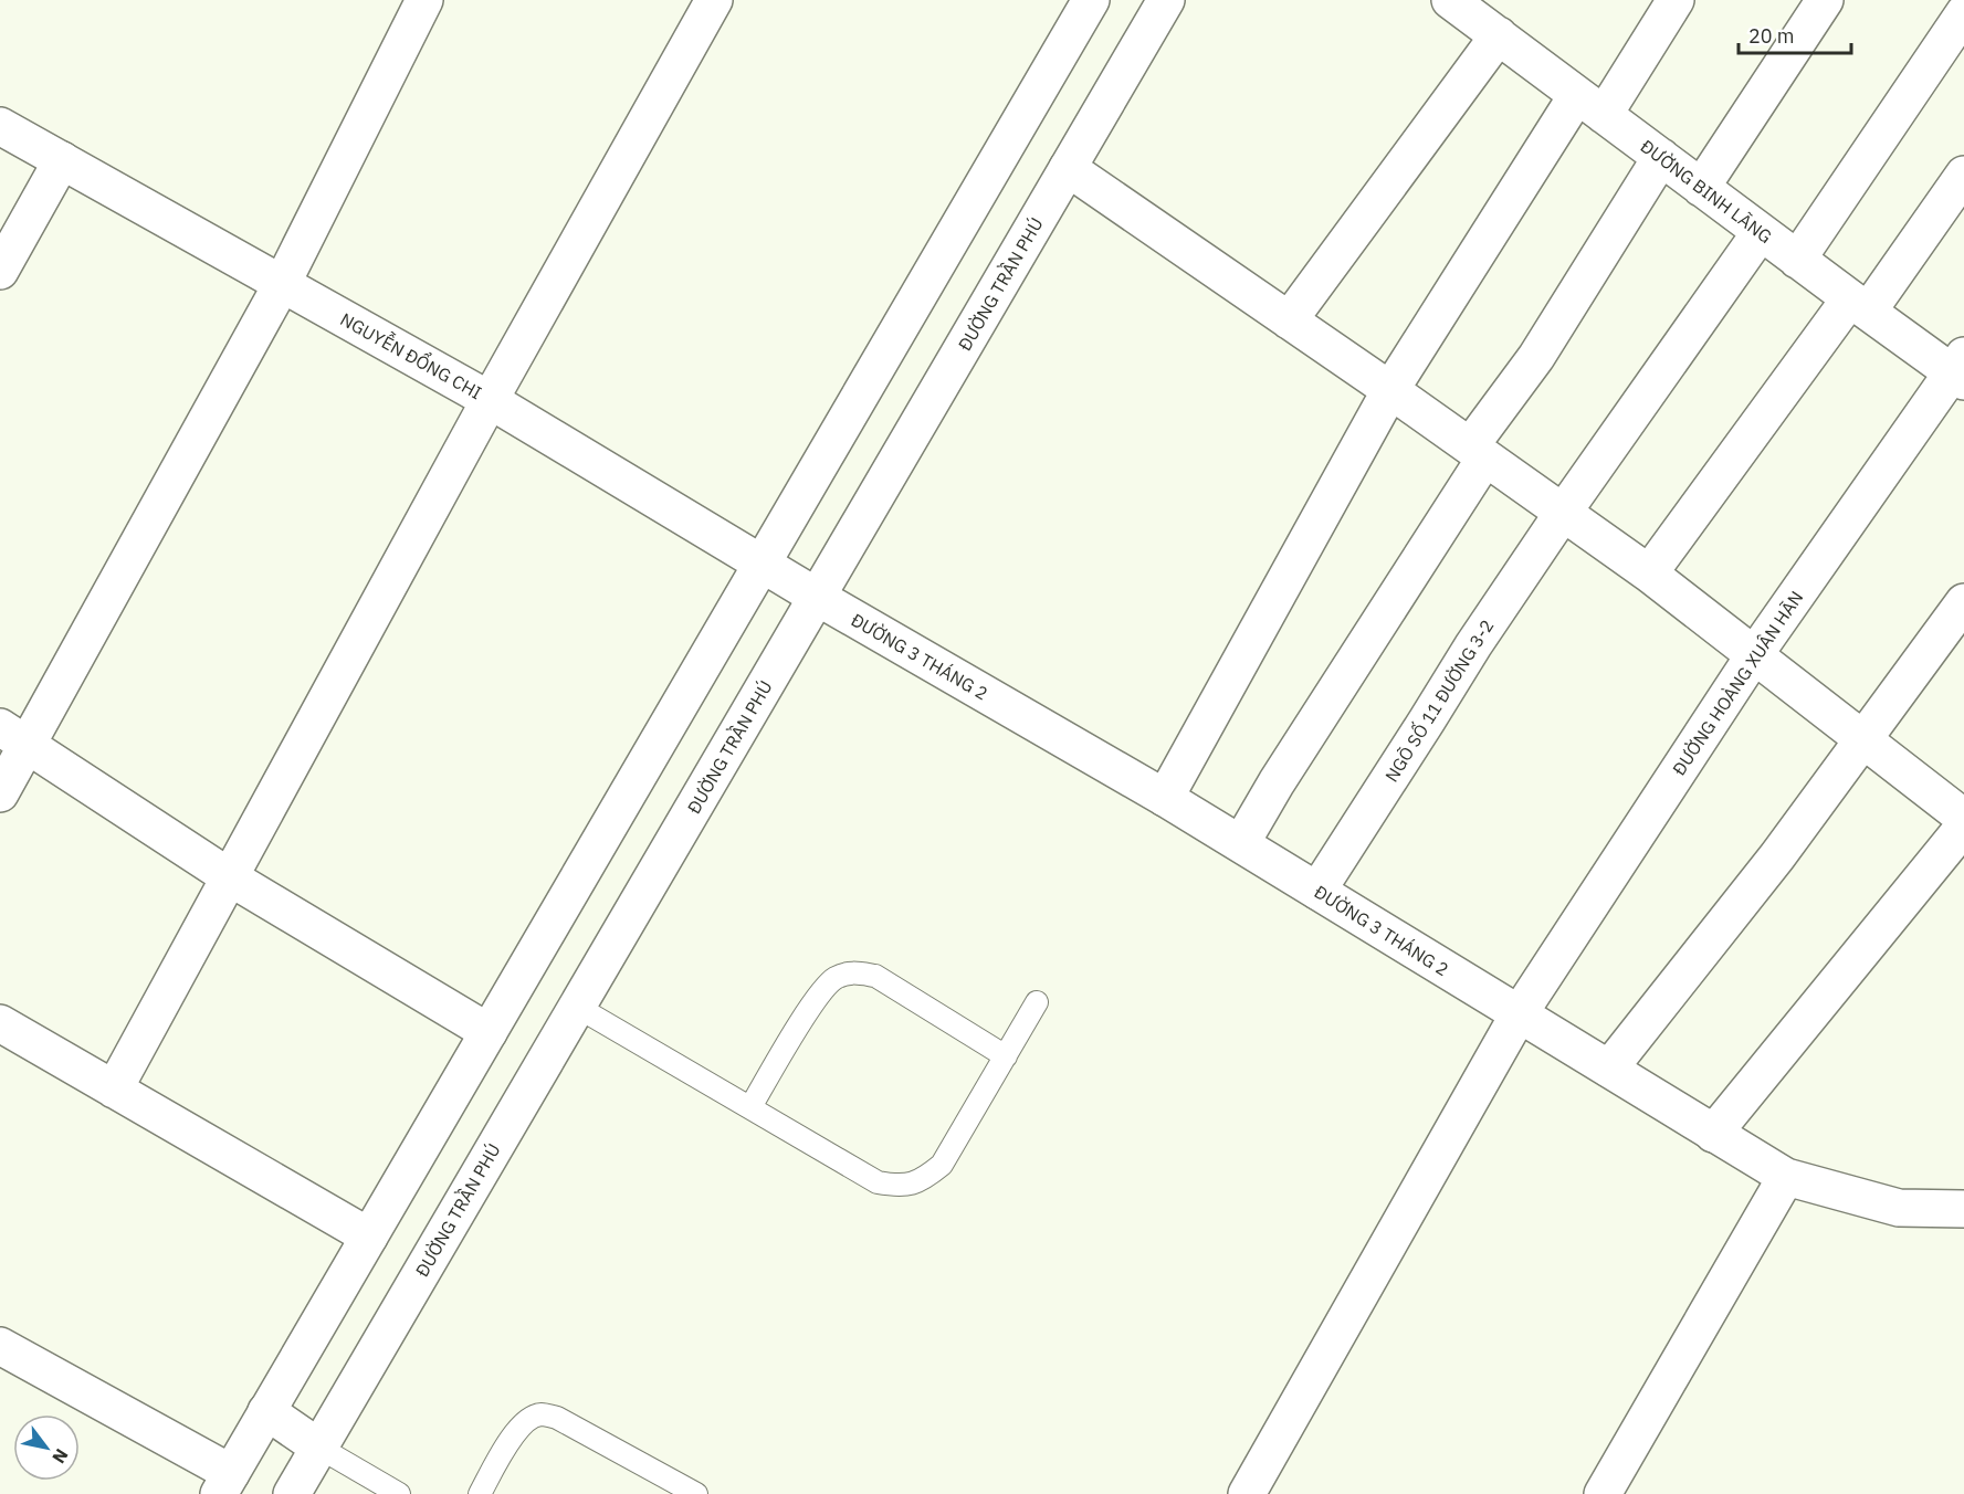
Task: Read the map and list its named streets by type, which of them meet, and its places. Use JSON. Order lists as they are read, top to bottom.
{
  "streets": {
    "main road": [
      "ĐƯỜNG BINH LÃNG",
      "ĐƯỜNG TRẦN PHÚ",
      "NGUYỄN ĐỔNG CHI",
      "ĐƯỜNG 3 THÁNG 2",
      "ĐƯỜNG HOÀNG XUÂN HÃN",
      "NGÕ SỐ 11 ĐƯỜNG 3-2"
    ]
  },
  "crossings": [
    ["ĐƯỜNG BINH LÃNG", "ĐƯỜNG HOÀNG XUÂN HÃN"],
    ["ĐƯỜNG BINH LÃNG", "NGÕ SỐ 11 ĐƯỜNG 3-2"],
    ["ĐƯỜNG TRẦN PHÚ", "NGUYỄN ĐỔNG CHI"],
    ["ĐƯỜNG TRẦN PHÚ", "ĐƯỜNG 3 THÁNG 2"],
    ["NGUYỄN ĐỔNG CHI", "ĐƯỜNG 3 THÁNG 2"],
    ["ĐƯỜNG 3 THÁNG 2", "ĐƯỜNG HOÀNG XUÂN HÃN"],
    ["ĐƯỜNG 3 THÁNG 2", "NGÕ SỐ 11 ĐƯỜNG 3-2"]
  ],
  "scale_bar": "20 m",
  "north": "bottom right"
}
